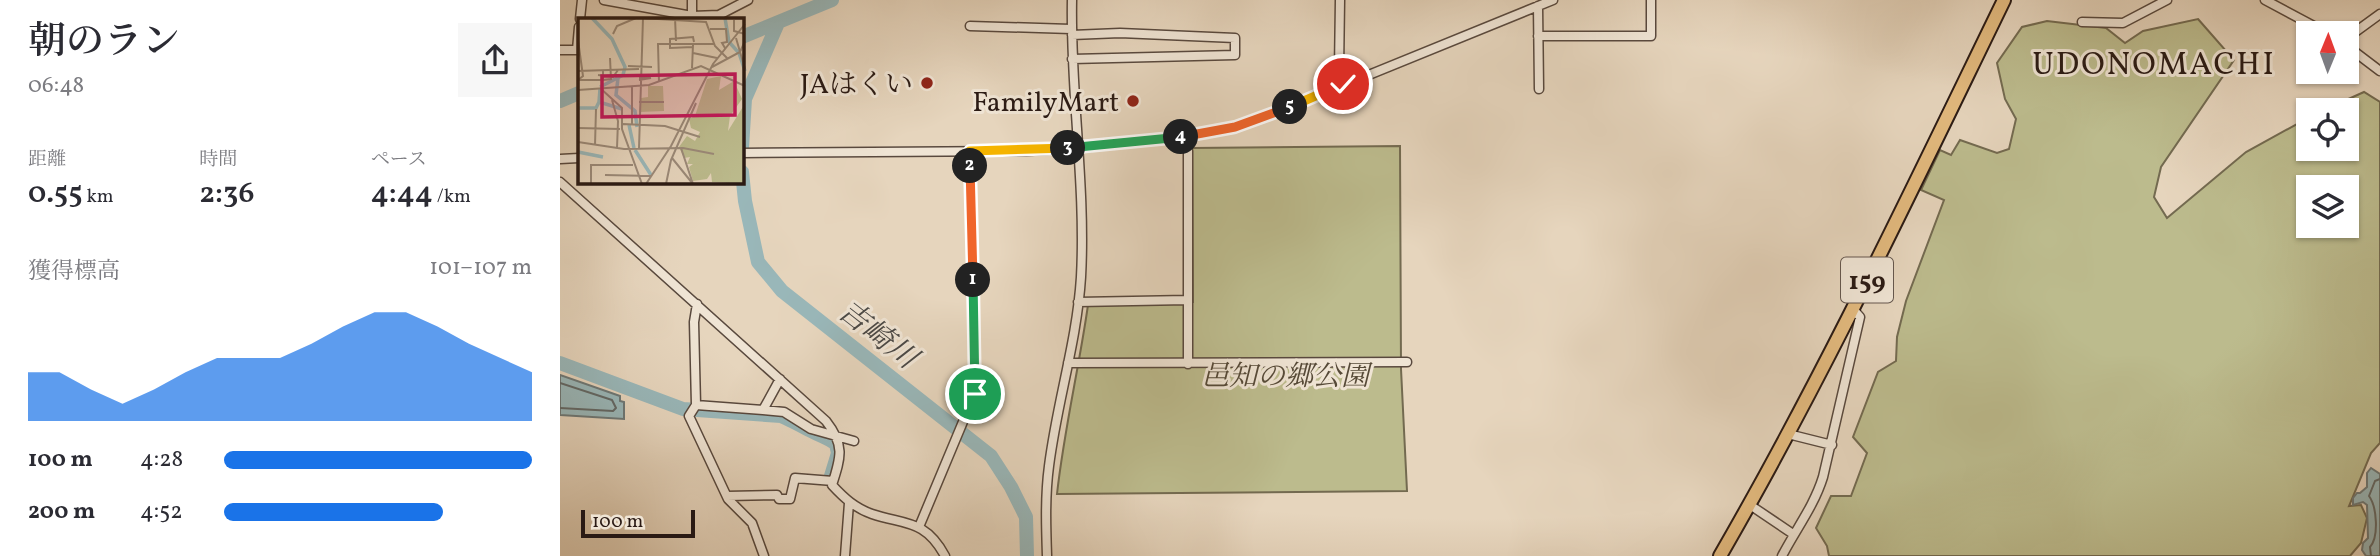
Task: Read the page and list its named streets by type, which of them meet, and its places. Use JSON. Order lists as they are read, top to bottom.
{
  "streets": {
    "highway": ["159"]
  },
  "districts": ["UDONOMACHI"],
  "water": ["吉崎川"],
  "parks": ["邑知の郷公園"],
  "places": ["JAはくい", "FamilyMart"],
  "scale_bar": "100 m",
  "north": "top",
  "page": {
    "heading": ["朝のラン", "06:48"],
    "pins": [
      "5",
      "4",
      "3",
      "2",
      "1"
    ],
    "stats": [
      ["距離", "0.55 km"],
      ["時間", "2:36"],
      ["ペース", "4:44 /km"]
    ],
    "chart": ["獲得標高", "101–107 m"],
    "list": [
      {
        "name": "100 m",
        "note": "4:28"
      },
      {
        "name": "200 m",
        "note": "4:52"
      }
    ],
    "scale": "100 m"
  }
}
